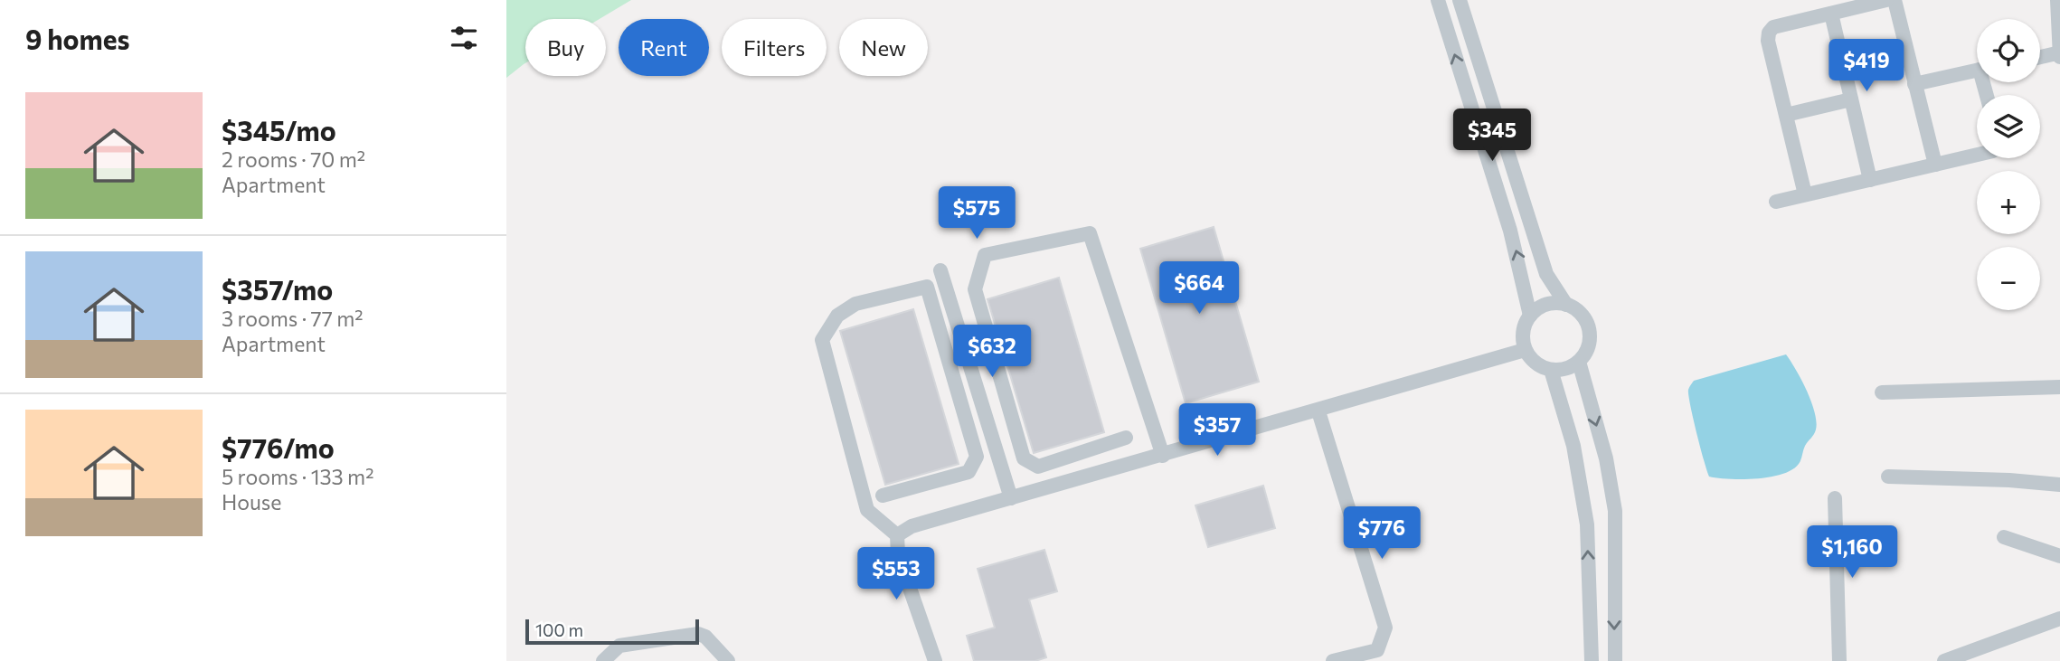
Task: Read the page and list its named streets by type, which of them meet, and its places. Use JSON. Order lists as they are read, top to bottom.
{
  "scale_bar": "100 m",
  "page": {
    "heading": "9 homes",
    "map_buttons": ["+", "−"],
    "chip": [
      "Buy",
      "Rent",
      "Filters",
      "New"
    ],
    "price": [
      "$419",
      "$345",
      "$575",
      "$664",
      "$632",
      "$357",
      "$776",
      "$1,160",
      "$553"
    ],
    "list": [
      {
        "name": "$345/mo",
        "note": "2 rooms · 70 m² · Apartment"
      },
      {
        "name": "$357/mo",
        "note": "3 rooms · 77 m² · Apartment"
      },
      {
        "name": "$776/mo",
        "note": "5 rooms · 133 m² · House"
      }
    ],
    "scale": "100 m"
  }
}
